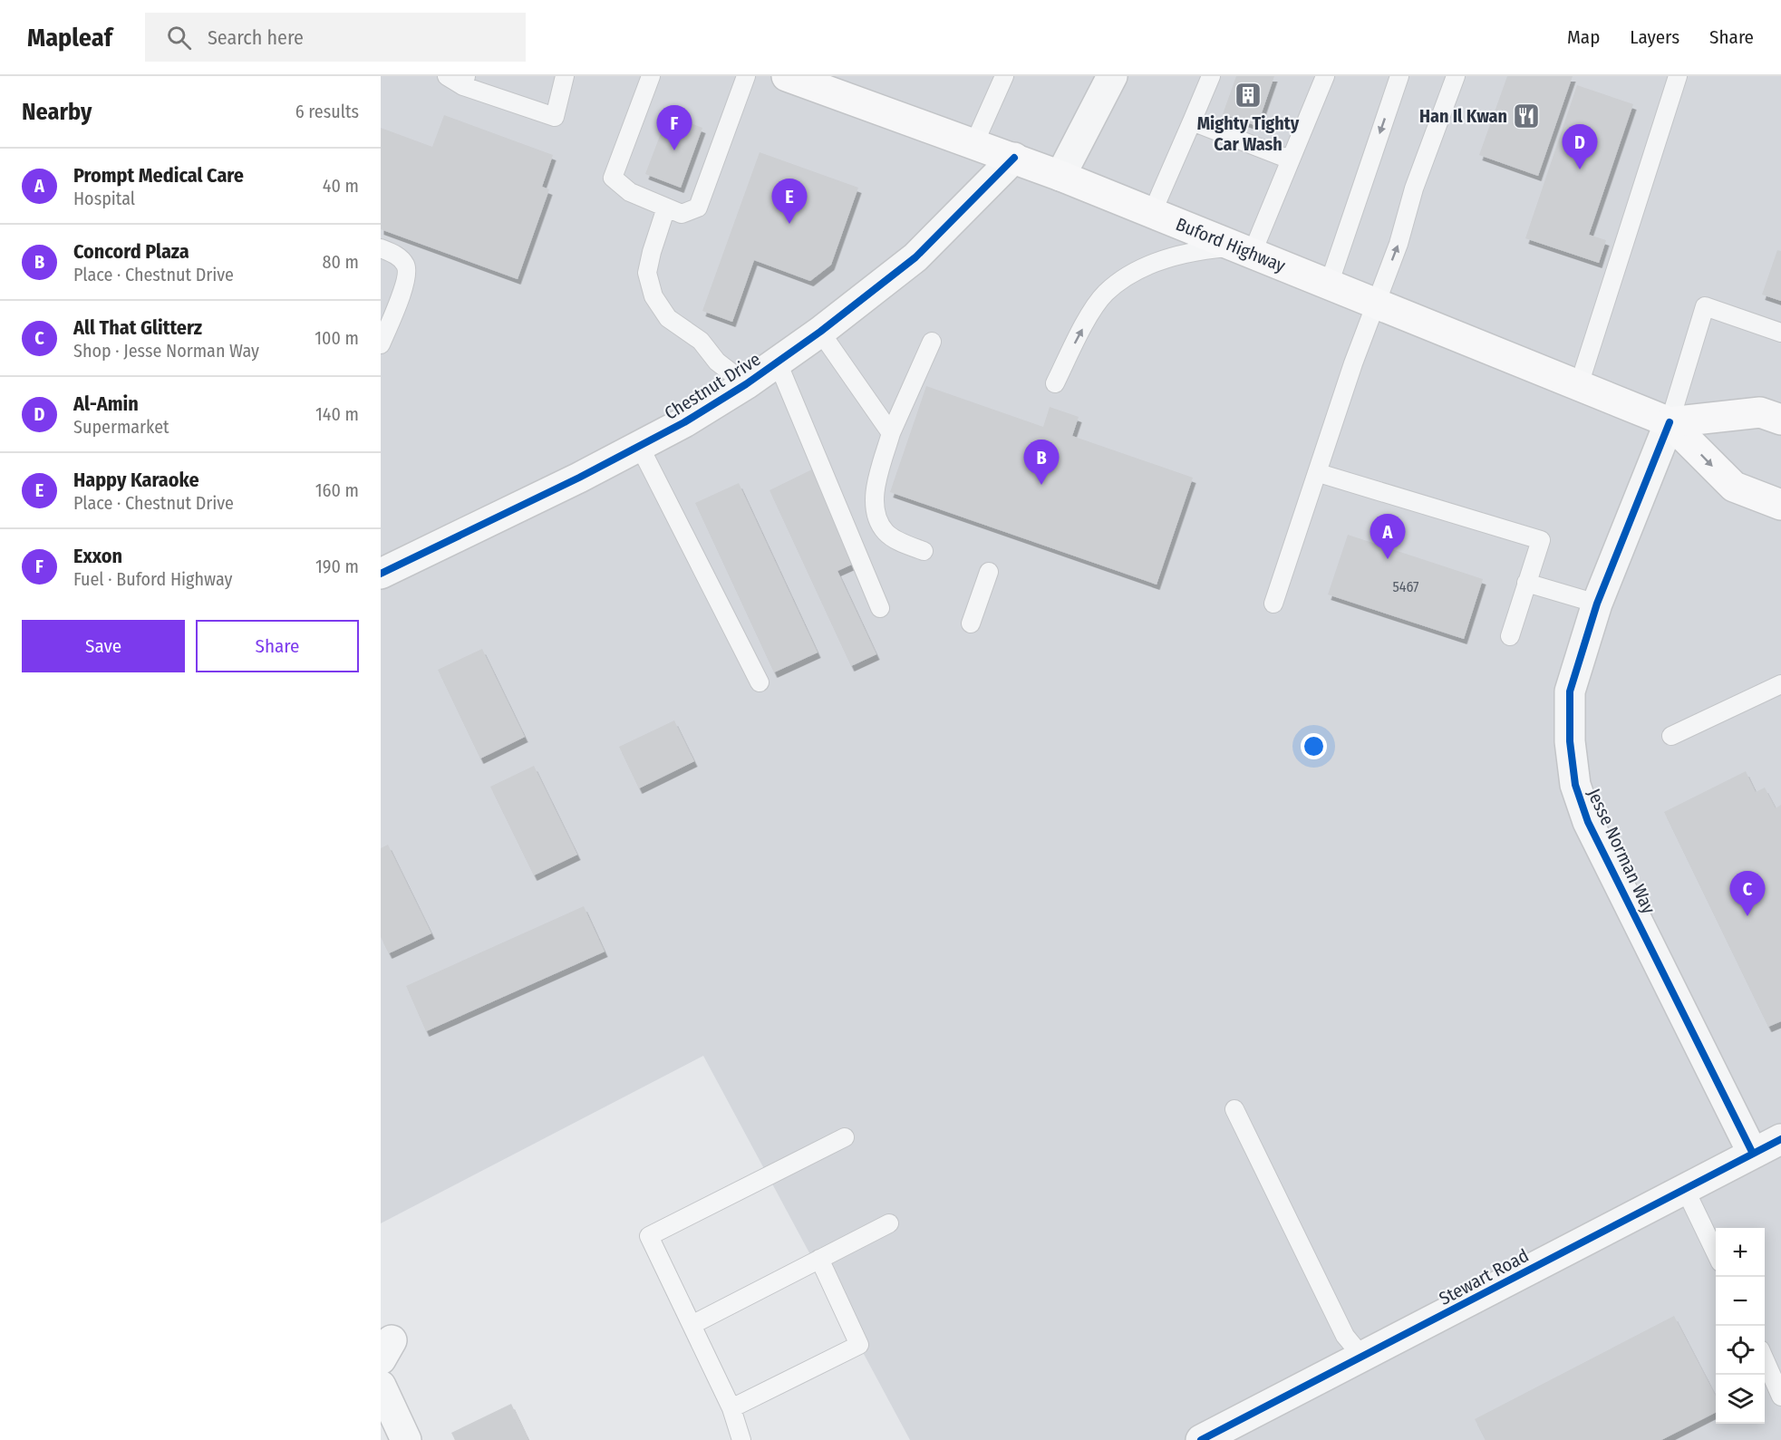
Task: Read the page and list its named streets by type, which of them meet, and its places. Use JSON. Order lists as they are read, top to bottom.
{
  "streets": {
    "main road": ["Buford Highway"],
    "street": ["Chestnut Drive", "Jesse Norman Way", "Stewart Road"]
  },
  "crossings": [
    ["Buford Highway", "Chestnut Drive"],
    ["Buford Highway", "Jesse Norman Way"],
    ["Jesse Norman Way", "Stewart Road"]
  ],
  "places": {
    "building": ["Mighty Tighty Car Wash"],
    "restaurant": ["Han Il Kwan"]
  },
  "house_numbers": ["5467"],
  "page": {
    "header": "Mapleaf",
    "search": "Search here",
    "nav": ["Map", "Layers", "Share"],
    "heading": ["Nearby", "6 results"],
    "pins": [
      "F",
      "D",
      "E",
      "B",
      "A",
      "C"
    ],
    "list": [
      {
        "mark": "A",
        "name": "Prompt Medical Care",
        "note": "Hospital",
        "value": "40 m"
      },
      {
        "mark": "B",
        "name": "Concord Plaza",
        "note": "Place · Chestnut Drive",
        "value": "80 m"
      },
      {
        "mark": "C",
        "name": "All That Glitterz",
        "note": "Shop · Jesse Norman Way",
        "value": "100 m"
      },
      {
        "mark": "D",
        "name": "Al-Amin",
        "note": "Supermarket",
        "value": "140 m"
      },
      {
        "mark": "E",
        "name": "Happy Karaoke",
        "note": "Place · Chestnut Drive",
        "value": "160 m"
      },
      {
        "mark": "F",
        "name": "Exxon",
        "note": "Fuel · Buford Highway",
        "value": "190 m"
      }
    ],
    "buttons": ["Save", "Share"],
    "map_buttons": ["+", "−"]
  }
}
